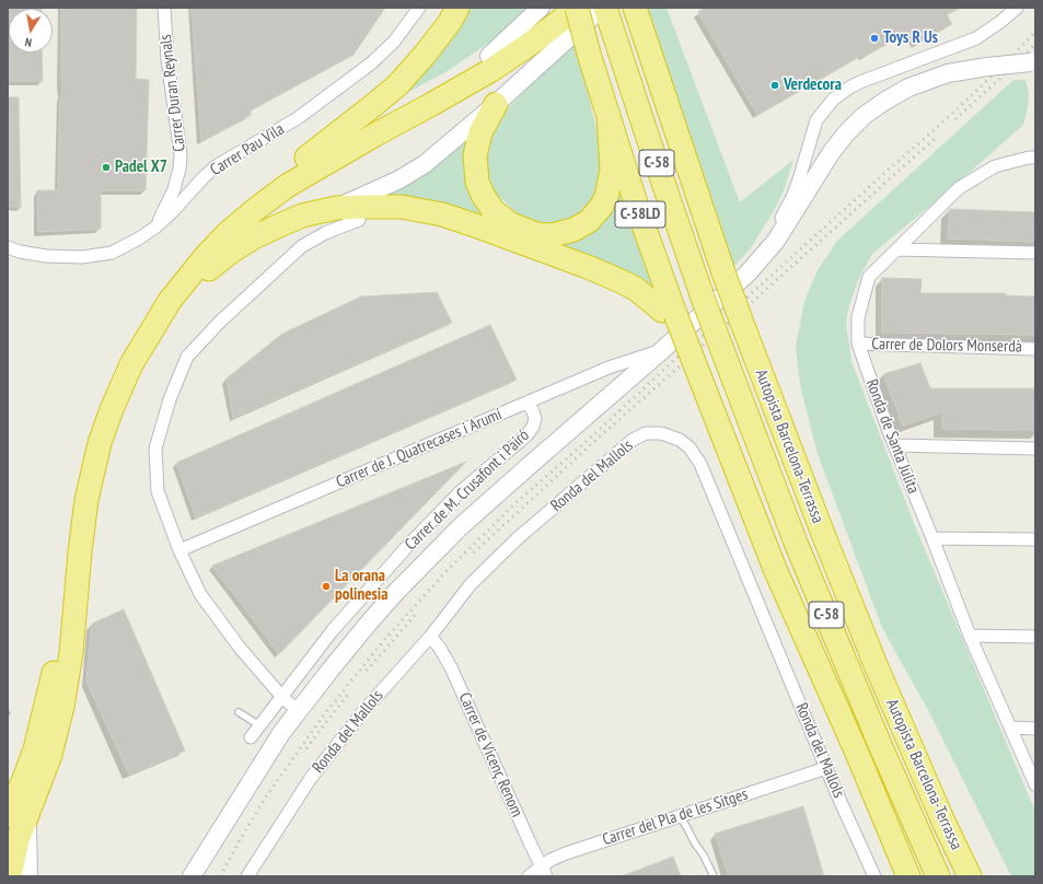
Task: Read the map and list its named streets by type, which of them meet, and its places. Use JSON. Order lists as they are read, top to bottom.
{
  "streets": {
    "highway": ["C-58", "C-58LD", "Autopista Barcelona-Terrassa"],
    "street": [
      "Carrer Duran Reynals",
      "Carrer Pau Vila",
      "Carrer de Dolors Monserdà",
      "Ronda de Santa Julita",
      "Carrer de J. Quatrecases i Arumí",
      "Ronda del Mallols",
      "Carrer de M. Crusafont i Pairó",
      "Carrer de Vicenç Renom",
      "Carrer del Pla de les Sitges"
    ]
  },
  "crossings": [
    ["Carrer Duran Reynals", "Carrer Pau Vila"],
    ["Carrer de Dolors Monserdà", "Ronda de Santa Julita"],
    ["Carrer de J. Quatrecases i Arumí", "Carrer de M. Crusafont i Pairó"],
    ["Ronda del Mallols", "Carrer de Vicenç Renom"],
    ["Ronda del Mallols", "Carrer del Pla de les Sitges"],
    ["Carrer de Vicenç Renom", "Carrer del Pla de les Sitges"]
  ],
  "places": [
    "Toys R Us",
    "Verdecora",
    "Padel X7",
    "La orana polinesia"
  ],
  "north": "bottom"
}
